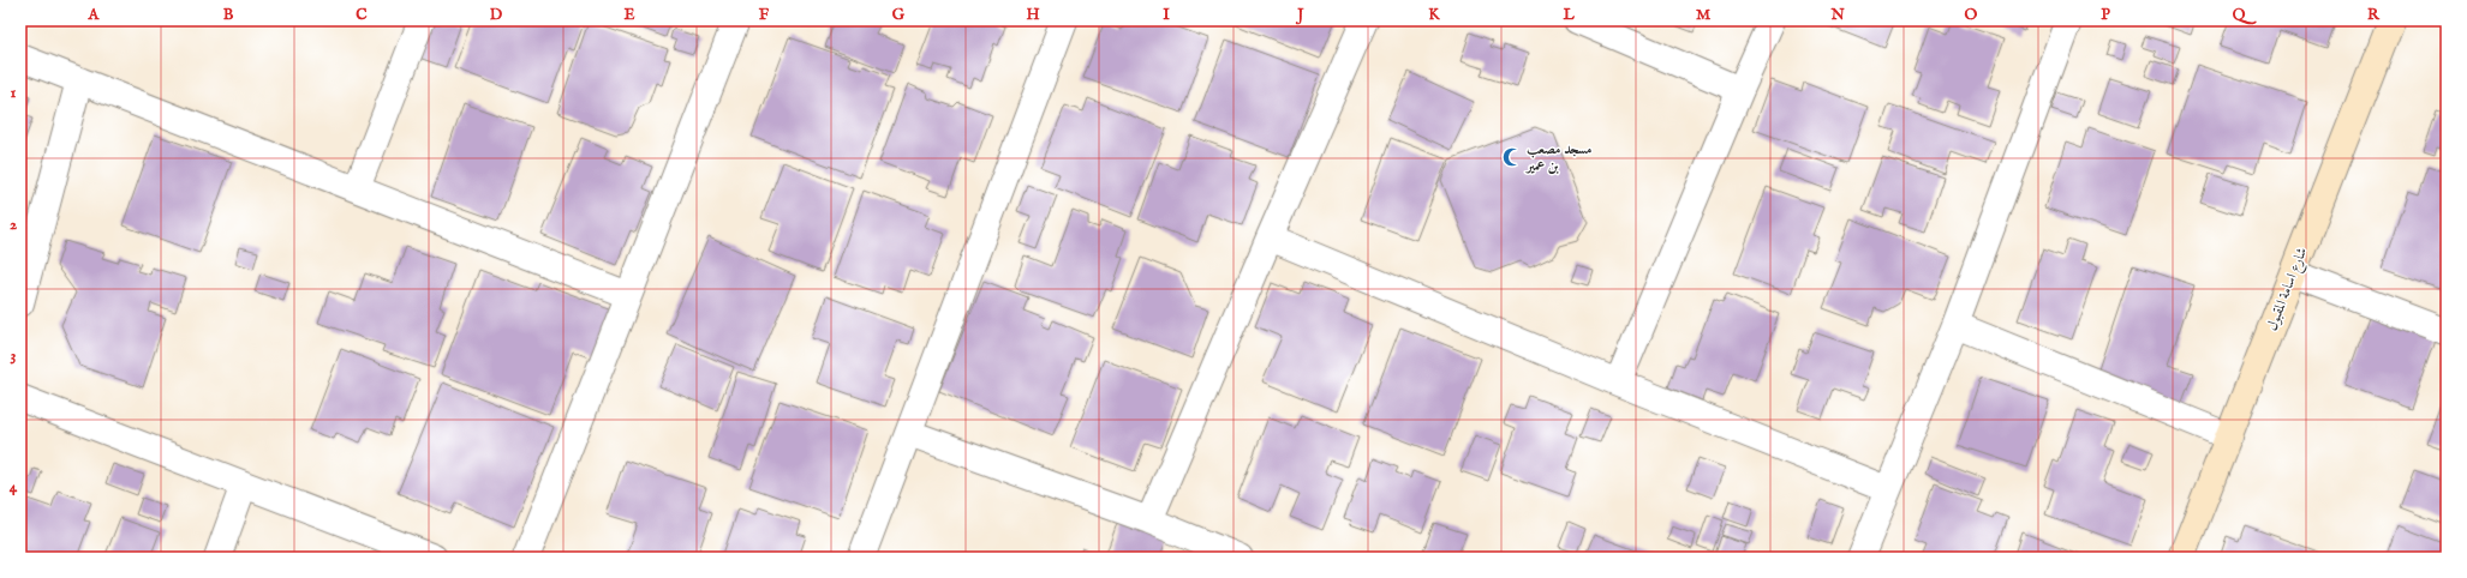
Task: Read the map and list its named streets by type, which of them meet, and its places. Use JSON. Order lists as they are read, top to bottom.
{
  "streets": {
    "street": ["شارع اسامة المقبول"]
  },
  "places": {
    "mosque": ["مسجد مصعب بن عمير"]
  },
  "grid": {
    "columns": [
      "A",
      "B",
      "C",
      "D",
      "E",
      "F",
      "G",
      "H",
      "I",
      "J",
      "K",
      "L",
      "M",
      "N",
      "O",
      "P",
      "Q",
      "R"
    ],
    "rows": [
      "1",
      "2",
      "3",
      "4"
    ]
  }
}
